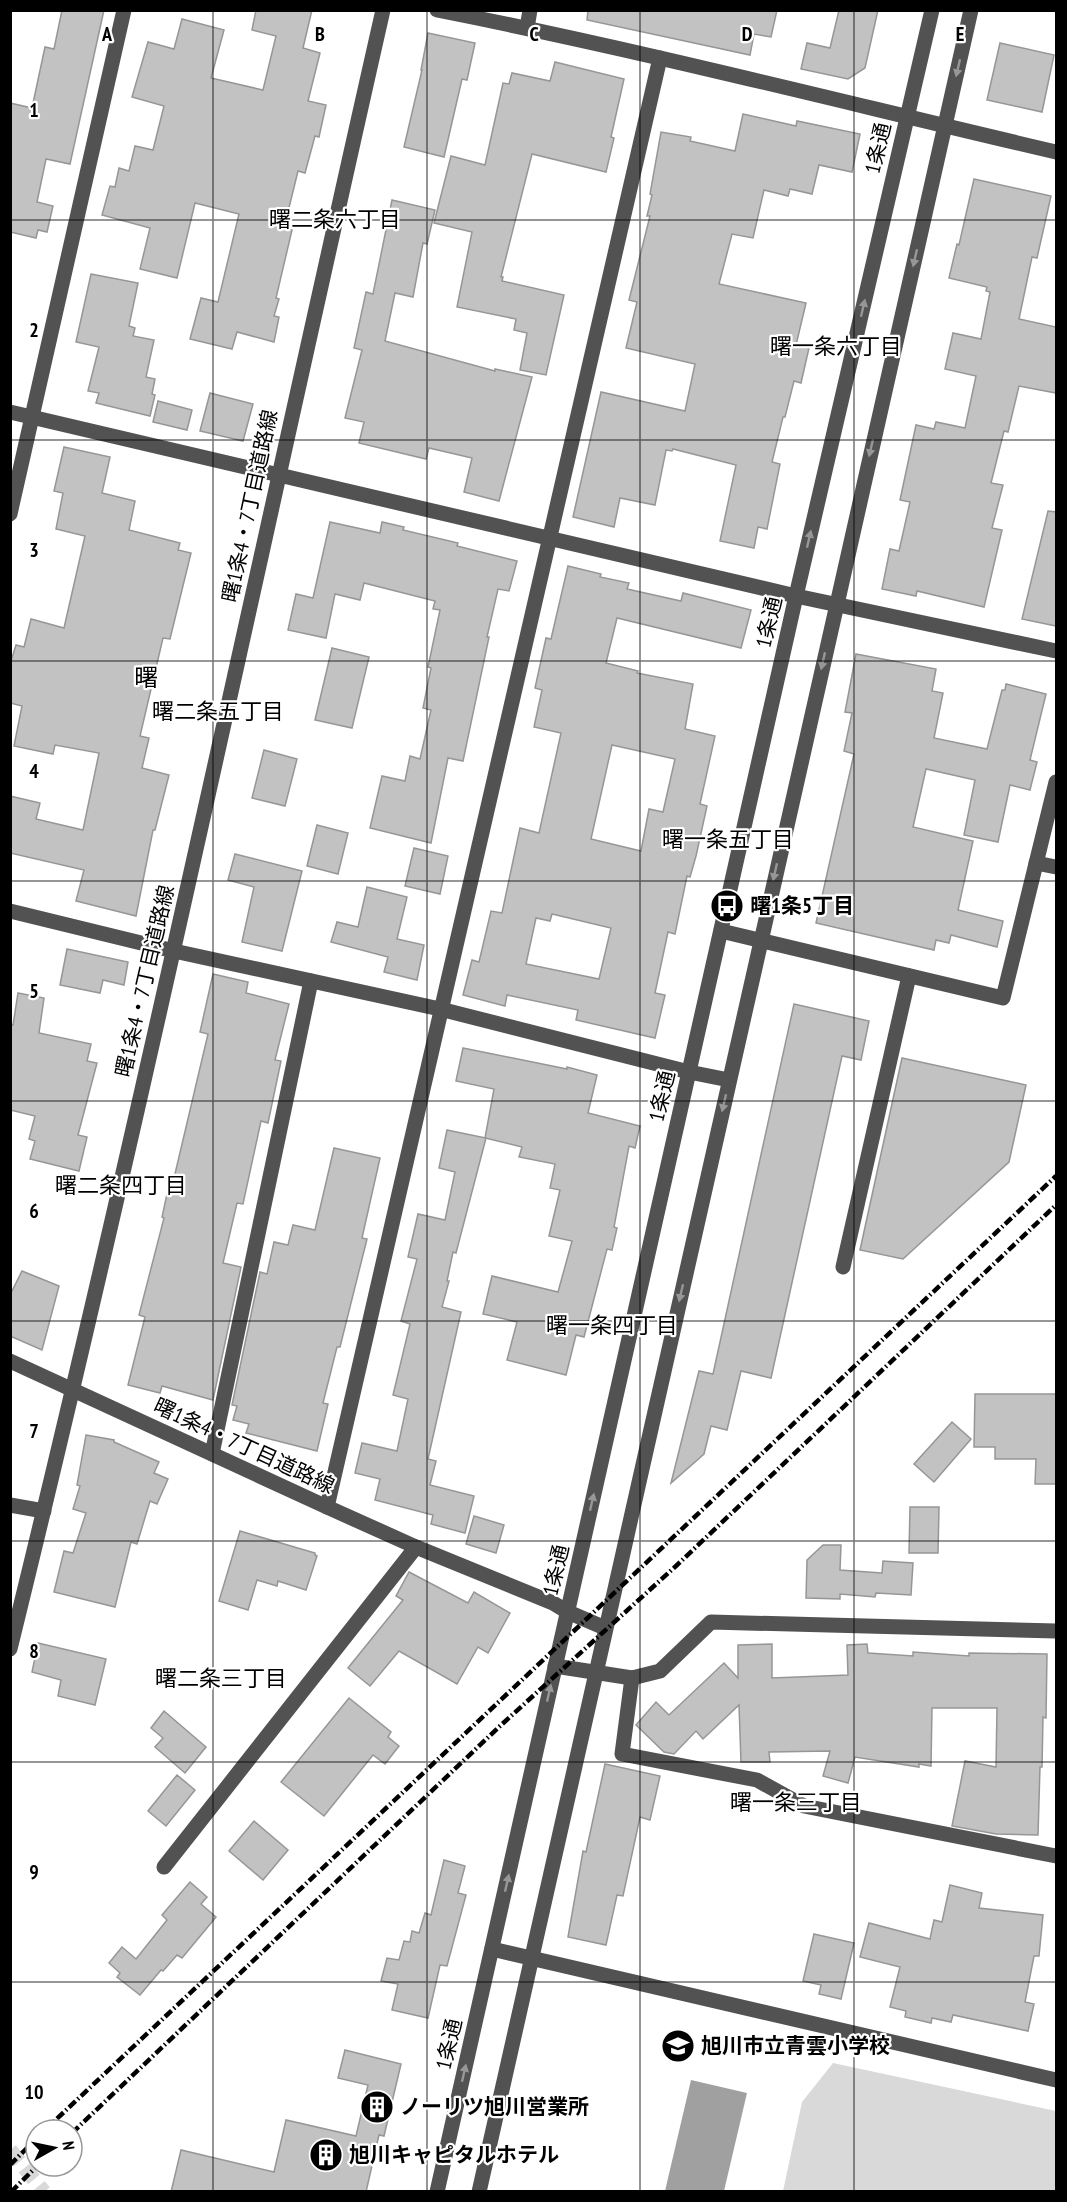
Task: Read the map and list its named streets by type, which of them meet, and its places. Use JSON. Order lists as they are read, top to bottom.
{
  "streets": {
    "street": ["1条通", "曙1条4・7丁目道路線"]
  },
  "crossings": [
    ["1条通", "曙1条4・7丁目道路線"]
  ],
  "districts": [
    "曙二条六丁目",
    "曙一条六丁目",
    "曙",
    "曙二条五丁目",
    "曙一条五丁目",
    "曙二条四丁目",
    "曙一条四丁目",
    "曙二条三丁目",
    "曙一条三丁目"
  ],
  "places": {
    "bus stop": ["曙1条5丁目"],
    "school or university": ["旭川市立青雲小学校"],
    "building": ["ノーリツ旭川営業所", "旭川キャピタルホテル"]
  },
  "north": "right",
  "grid": {
    "columns": [
      "A",
      "B",
      "C",
      "D",
      "E"
    ],
    "rows": [
      "1",
      "2",
      "3",
      "4",
      "5",
      "6",
      "7",
      "8",
      "9",
      "10"
    ]
  }
}
